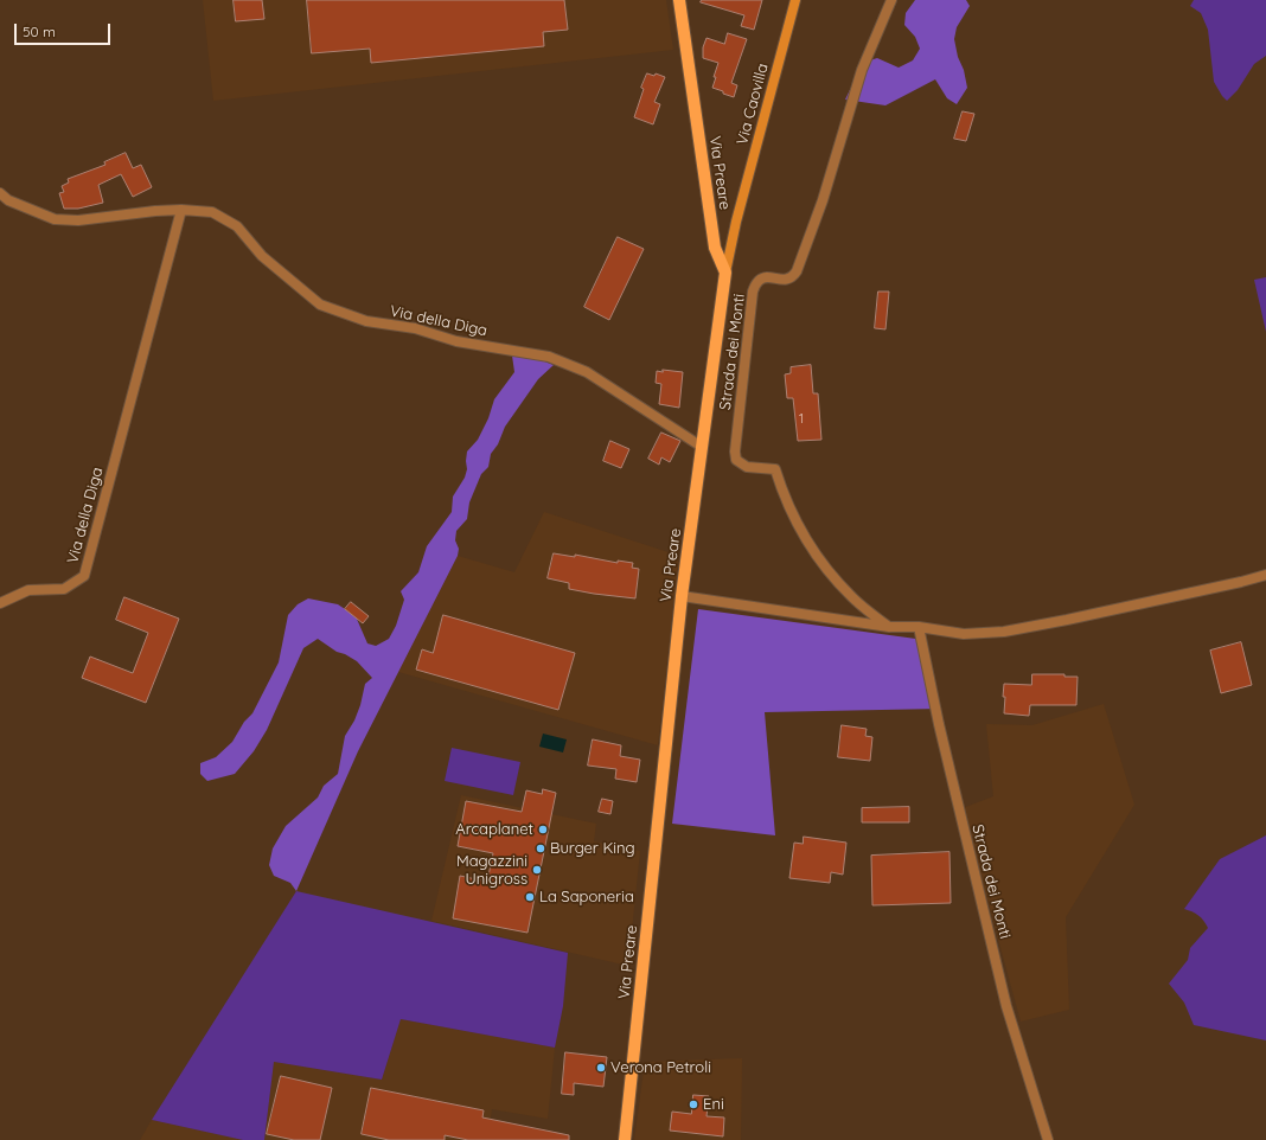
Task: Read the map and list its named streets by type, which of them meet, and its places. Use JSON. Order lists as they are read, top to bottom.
{
  "streets": {
    "main road": ["Via Caovilla", "Via Preare"],
    "street": ["Via della Diga", "Strada dei Monti"]
  },
  "crossings": [
    ["Via Caovilla", "Via Preare"],
    ["Via Preare", "Via della Diga"]
  ],
  "places": [
    "Arcaplanet",
    "Burger King",
    "Magazzini Unigross",
    "La Saponeria",
    "Verona Petroli",
    "Eni"
  ],
  "house_numbers": ["1"],
  "scale_bar": "50 m"
}
